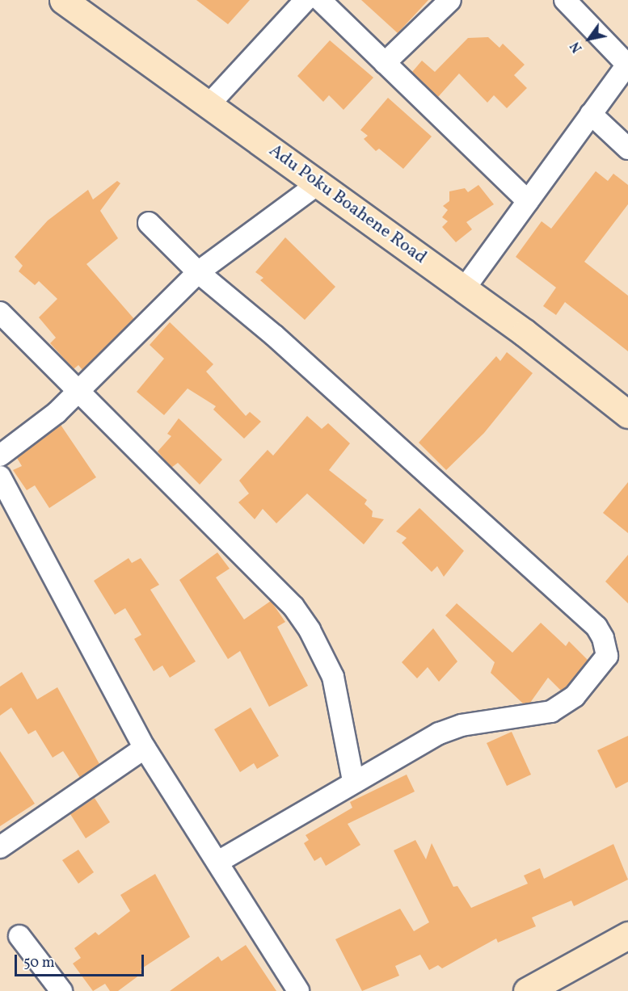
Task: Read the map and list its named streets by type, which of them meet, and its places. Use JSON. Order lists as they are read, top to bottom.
{
  "streets": {
    "street": ["Adu Poku Boahene Road"]
  },
  "scale_bar": "50 m",
  "north": "bottom left"
}
